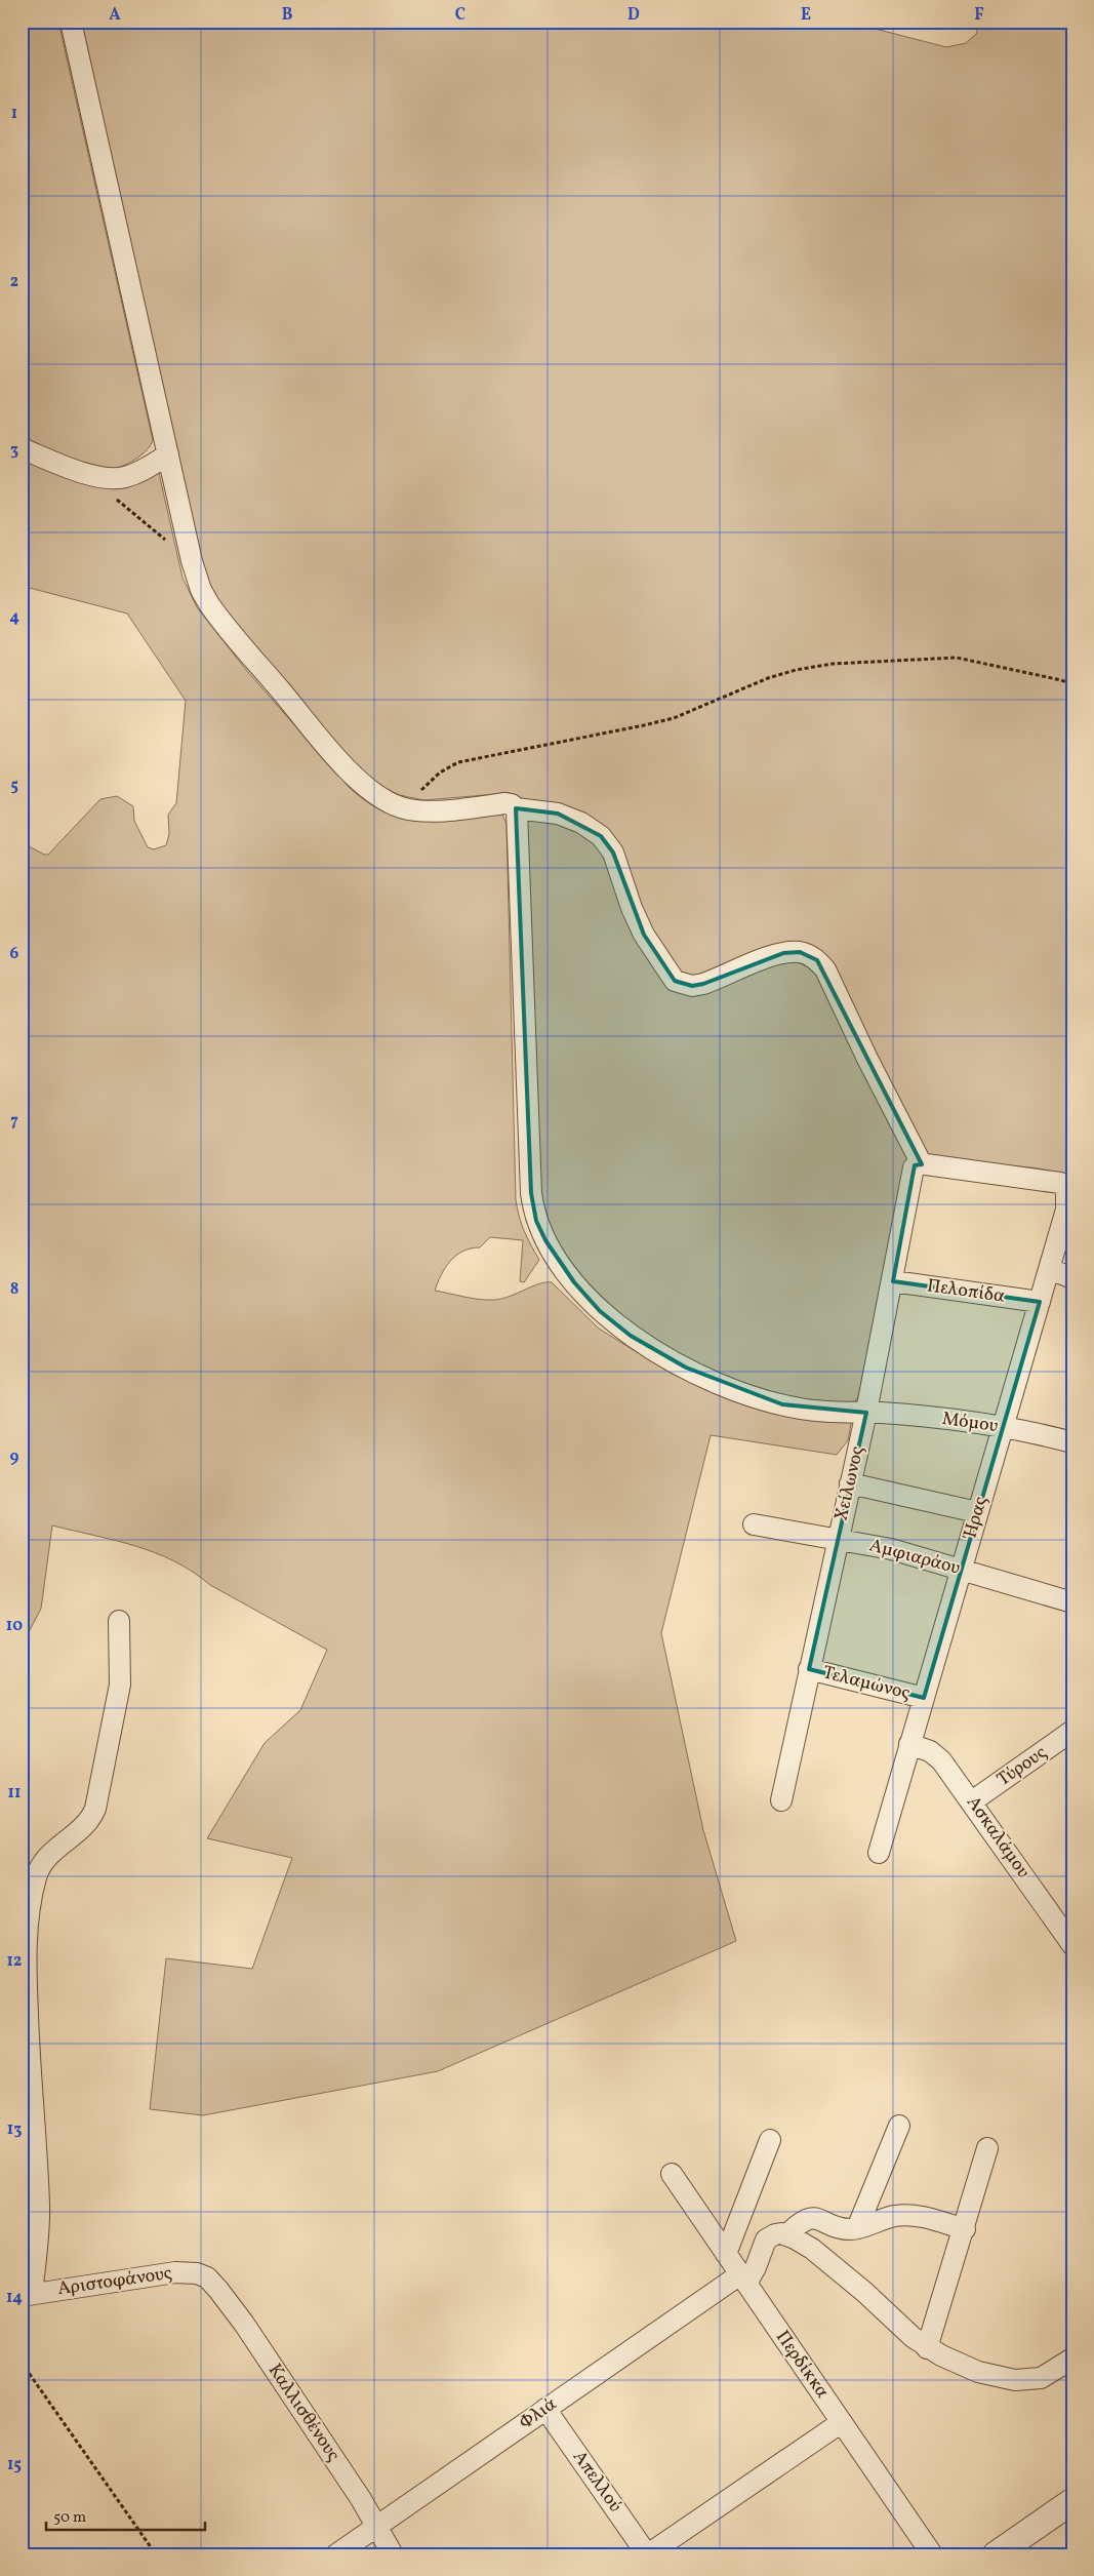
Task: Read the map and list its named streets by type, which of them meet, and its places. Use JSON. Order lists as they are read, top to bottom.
{
  "streets": {
    "street": [
      "Πελοπίδα",
      "Μόμου",
      "Χείλωνος",
      "Ήρας",
      "Αμφιαράου",
      "Τελαμώνος",
      "Τύρους",
      "Ασκαλάμου",
      "Αριστοφάνους",
      "Περδίκκα",
      "Καλλισθένους",
      "Φλιά",
      "Απελλού"
    ]
  },
  "crossings": [
    ["Πελοπίδα", "Χείλωνος"],
    ["Πελοπίδα", "Ήρας"],
    ["Μόμου", "Χείλωνος"],
    ["Μόμου", "Ήρας"],
    ["Χείλωνος", "Ήρας"],
    ["Χείλωνος", "Αμφιαράου"],
    ["Χείλωνος", "Τελαμώνος"],
    ["Ήρας", "Αμφιαράου"],
    ["Ήρας", "Τελαμώνος"],
    ["Ήρας", "Ασκαλάμου"],
    ["Τύρους", "Ασκαλάμου"],
    ["Αριστοφάνους", "Καλλισθένους"],
    ["Περδίκκα", "Φλιά"],
    ["Καλλισθένους", "Φλιά"],
    ["Φλιά", "Απελλού"]
  ],
  "scale_bar": "50 m",
  "grid": {
    "columns": [
      "A",
      "B",
      "C",
      "D",
      "E",
      "F"
    ],
    "rows": [
      "1",
      "2",
      "3",
      "4",
      "5",
      "6",
      "7",
      "8",
      "9",
      "10",
      "11",
      "12",
      "13",
      "14",
      "15"
    ]
  }
}
